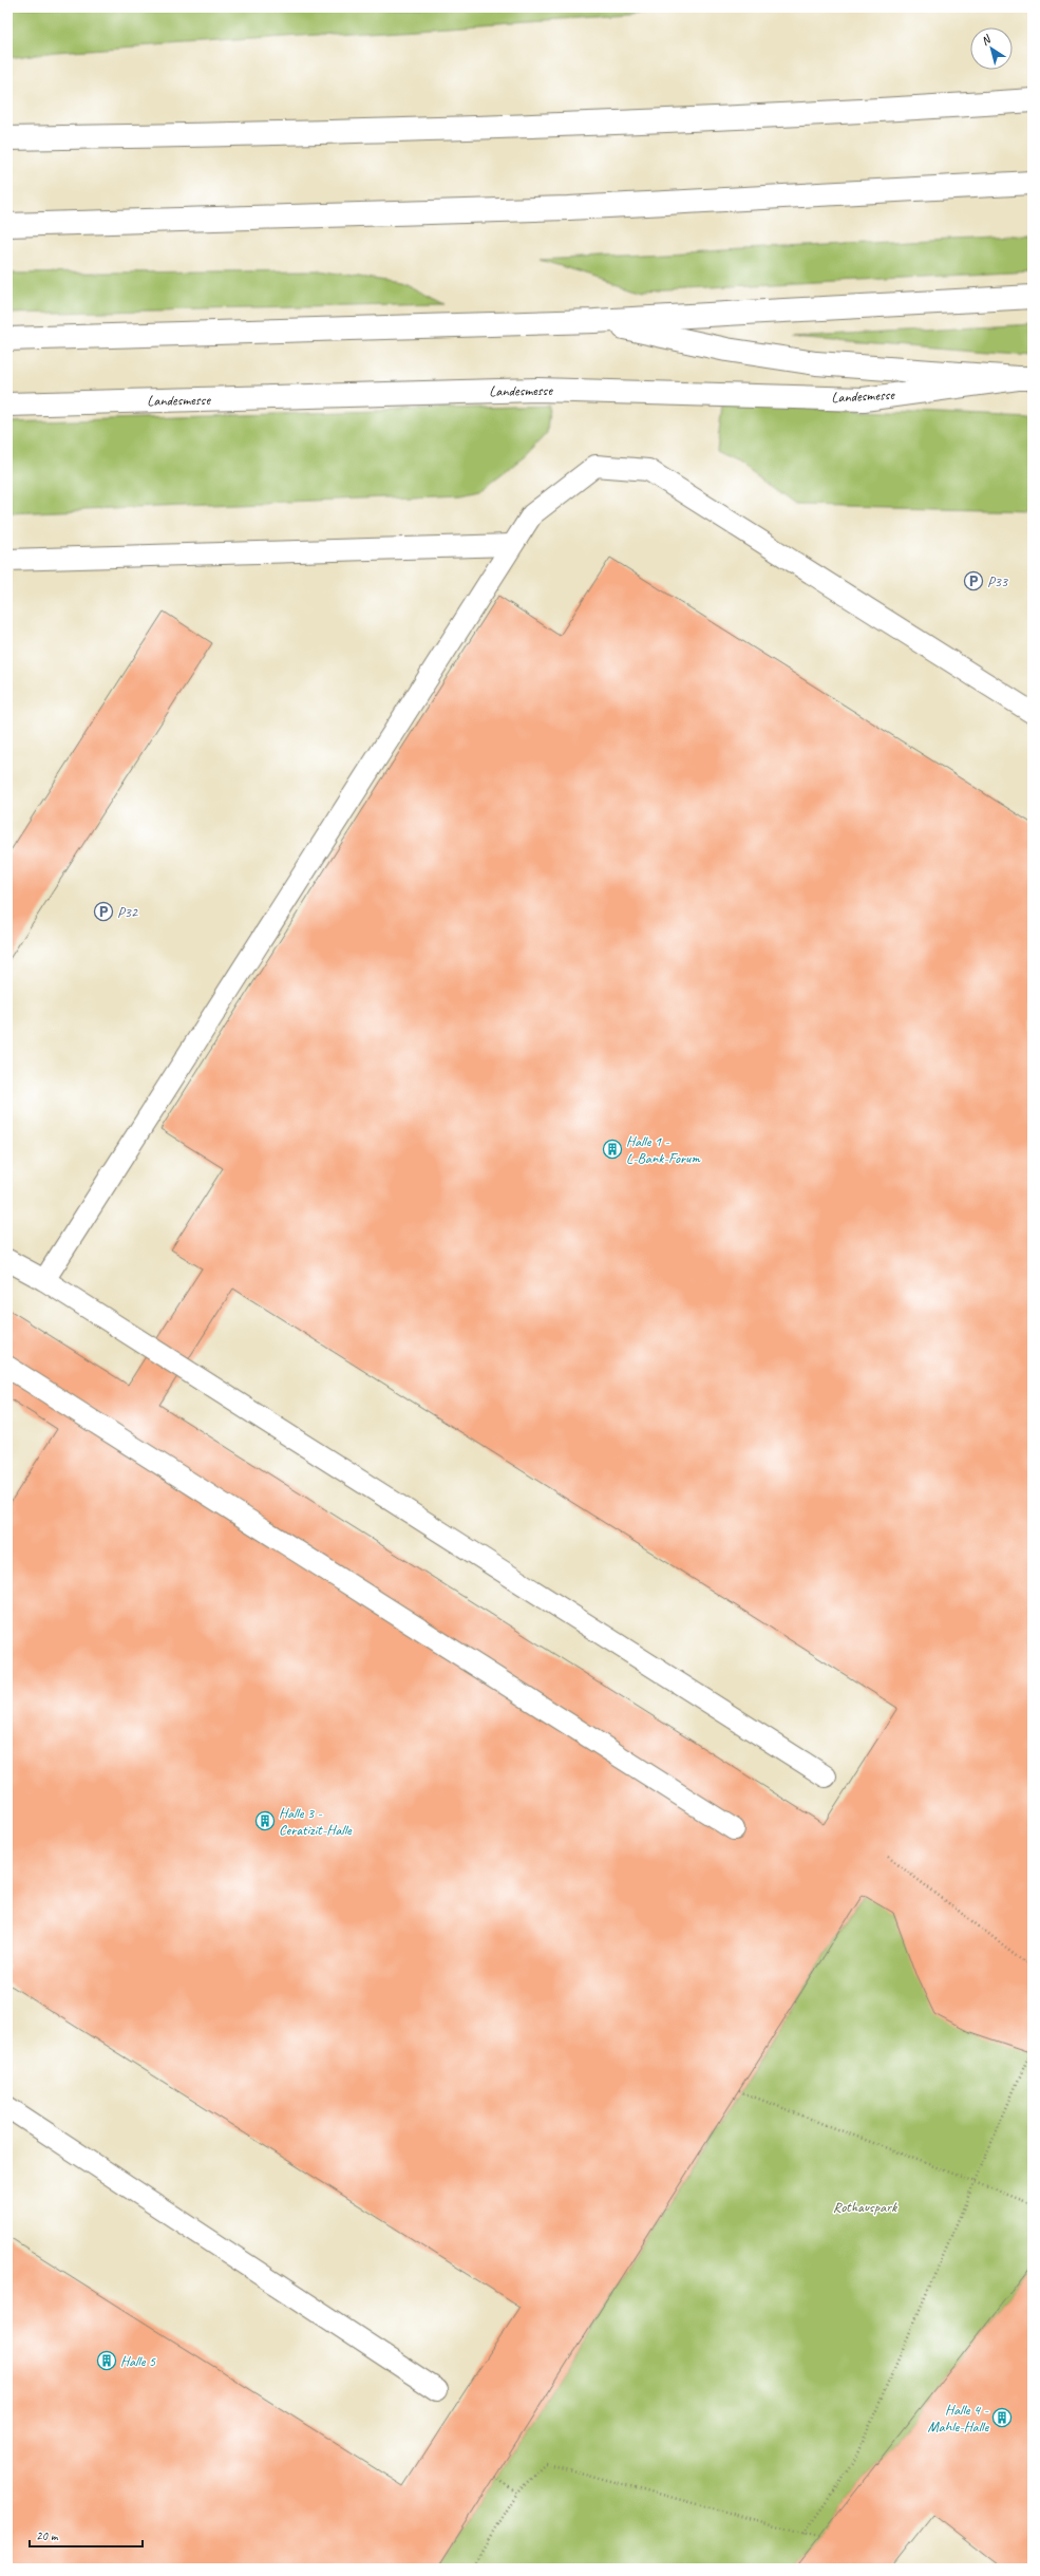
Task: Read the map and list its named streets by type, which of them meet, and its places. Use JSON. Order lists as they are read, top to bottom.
{
  "streets": {
    "main road": ["Landesmesse"]
  },
  "parks": ["Rothauspark"],
  "places": {
    "parking": ["P33", "P32"],
    "building": [
      "Halle 1 - L-Bank-Forum",
      "Halle 3 - Ceratizit-Halle",
      "Halle 5",
      "Halle 4 - Mahle-Halle"
    ]
  },
  "scale_bar": "20 m",
  "north": "top left"
}
